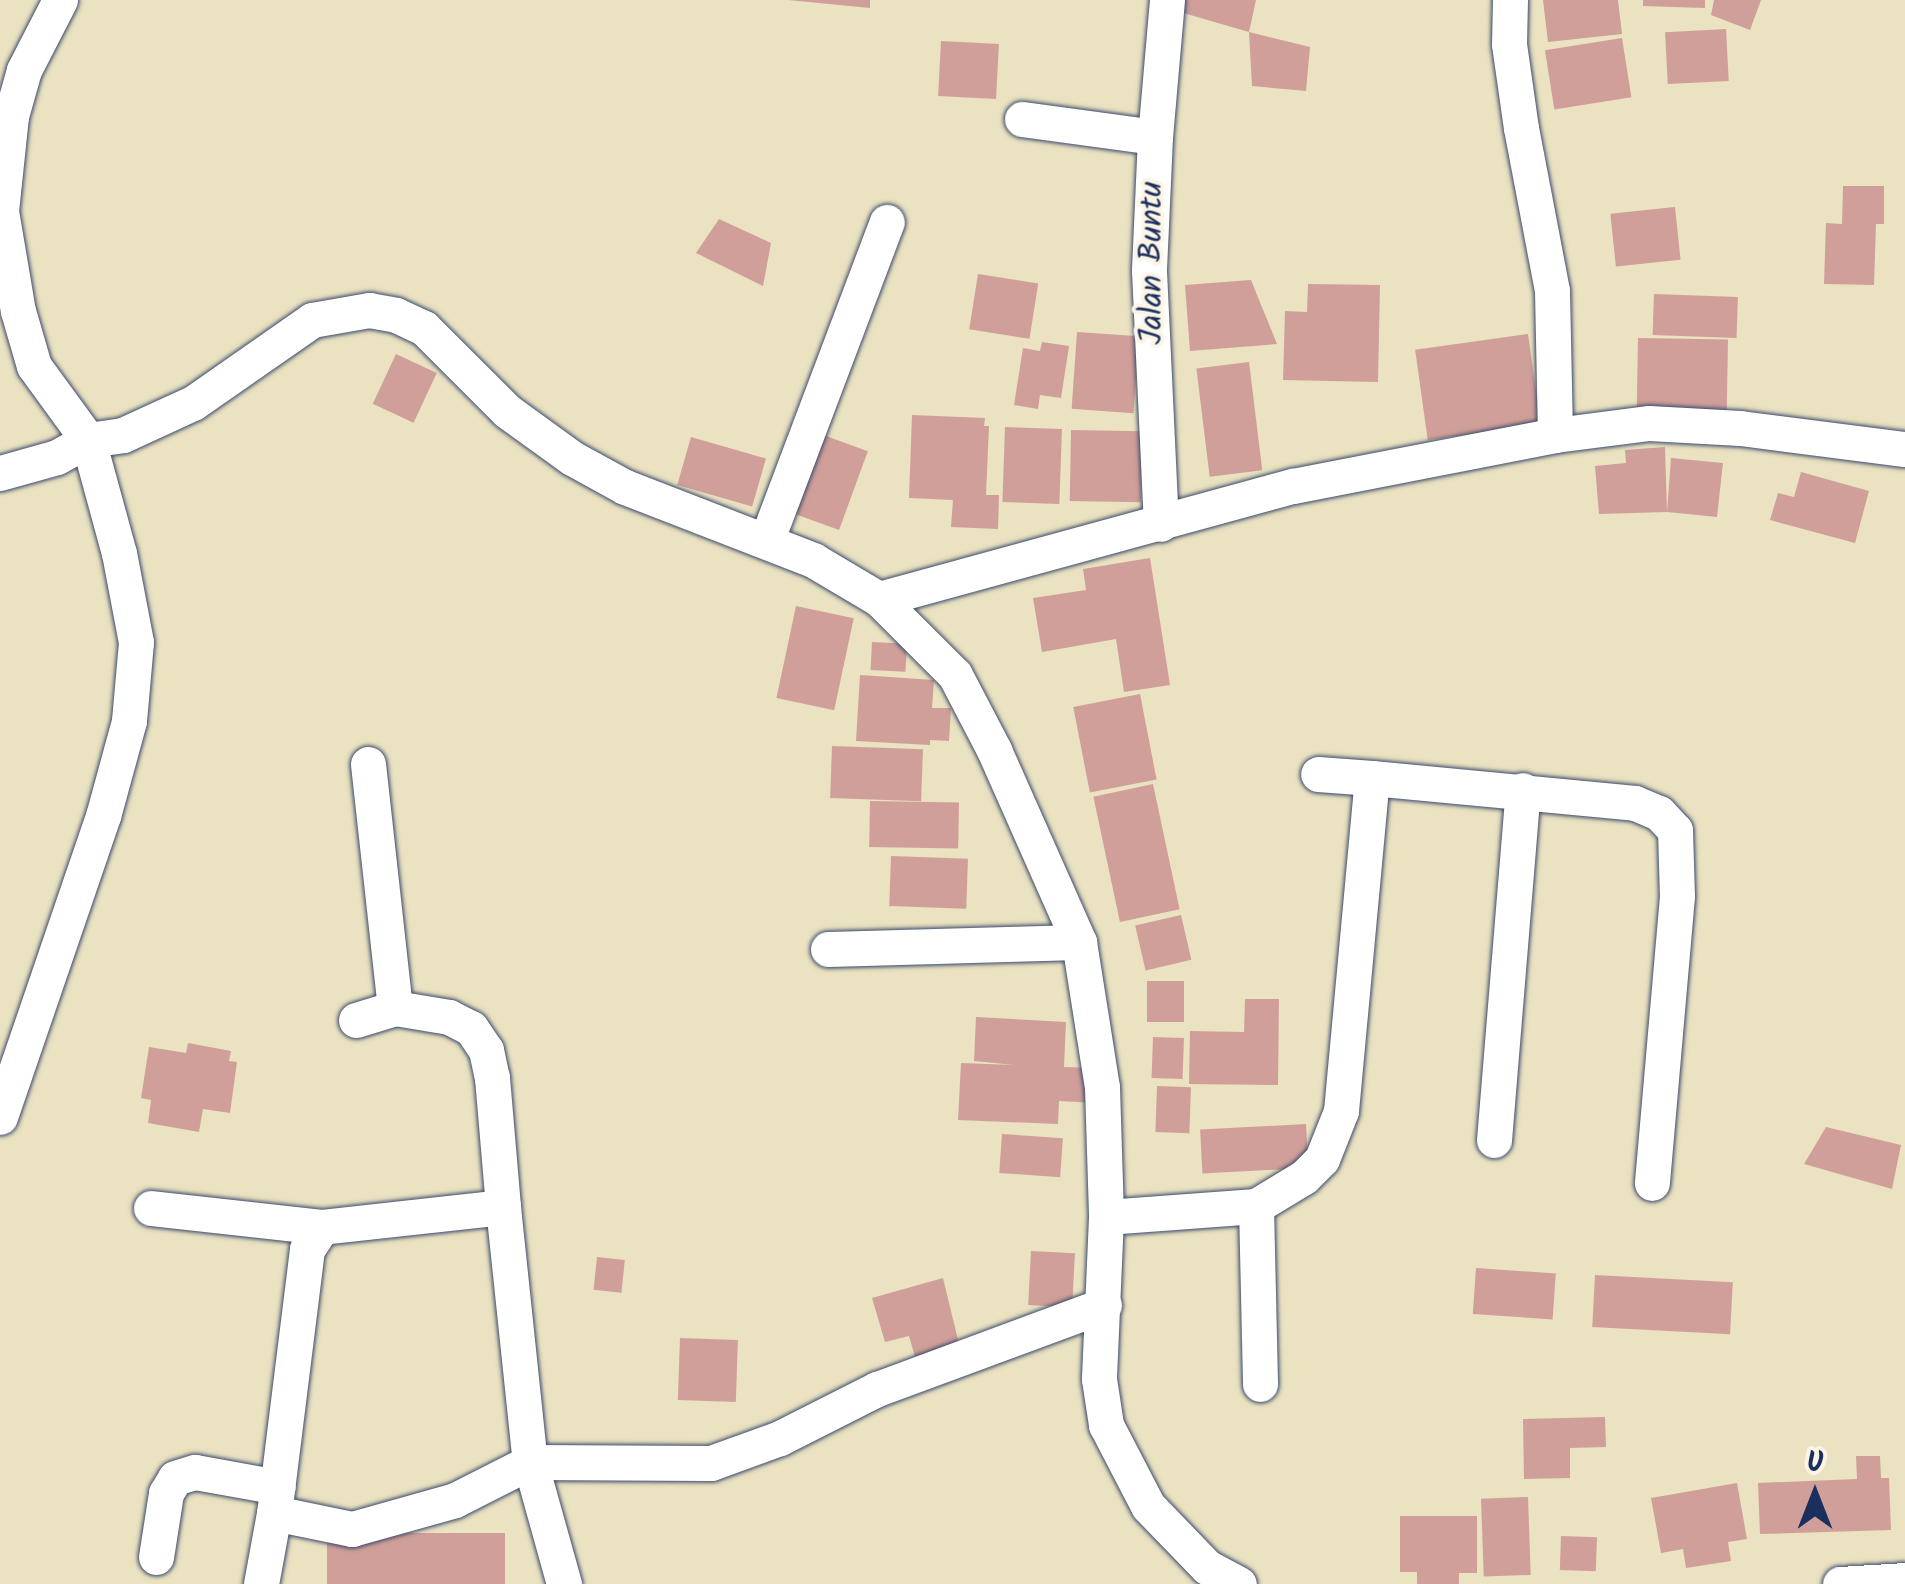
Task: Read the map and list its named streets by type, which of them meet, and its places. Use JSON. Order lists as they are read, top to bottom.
{
  "streets": {
    "street": ["Jalan Buntu"]
  },
  "north": "top"
}
